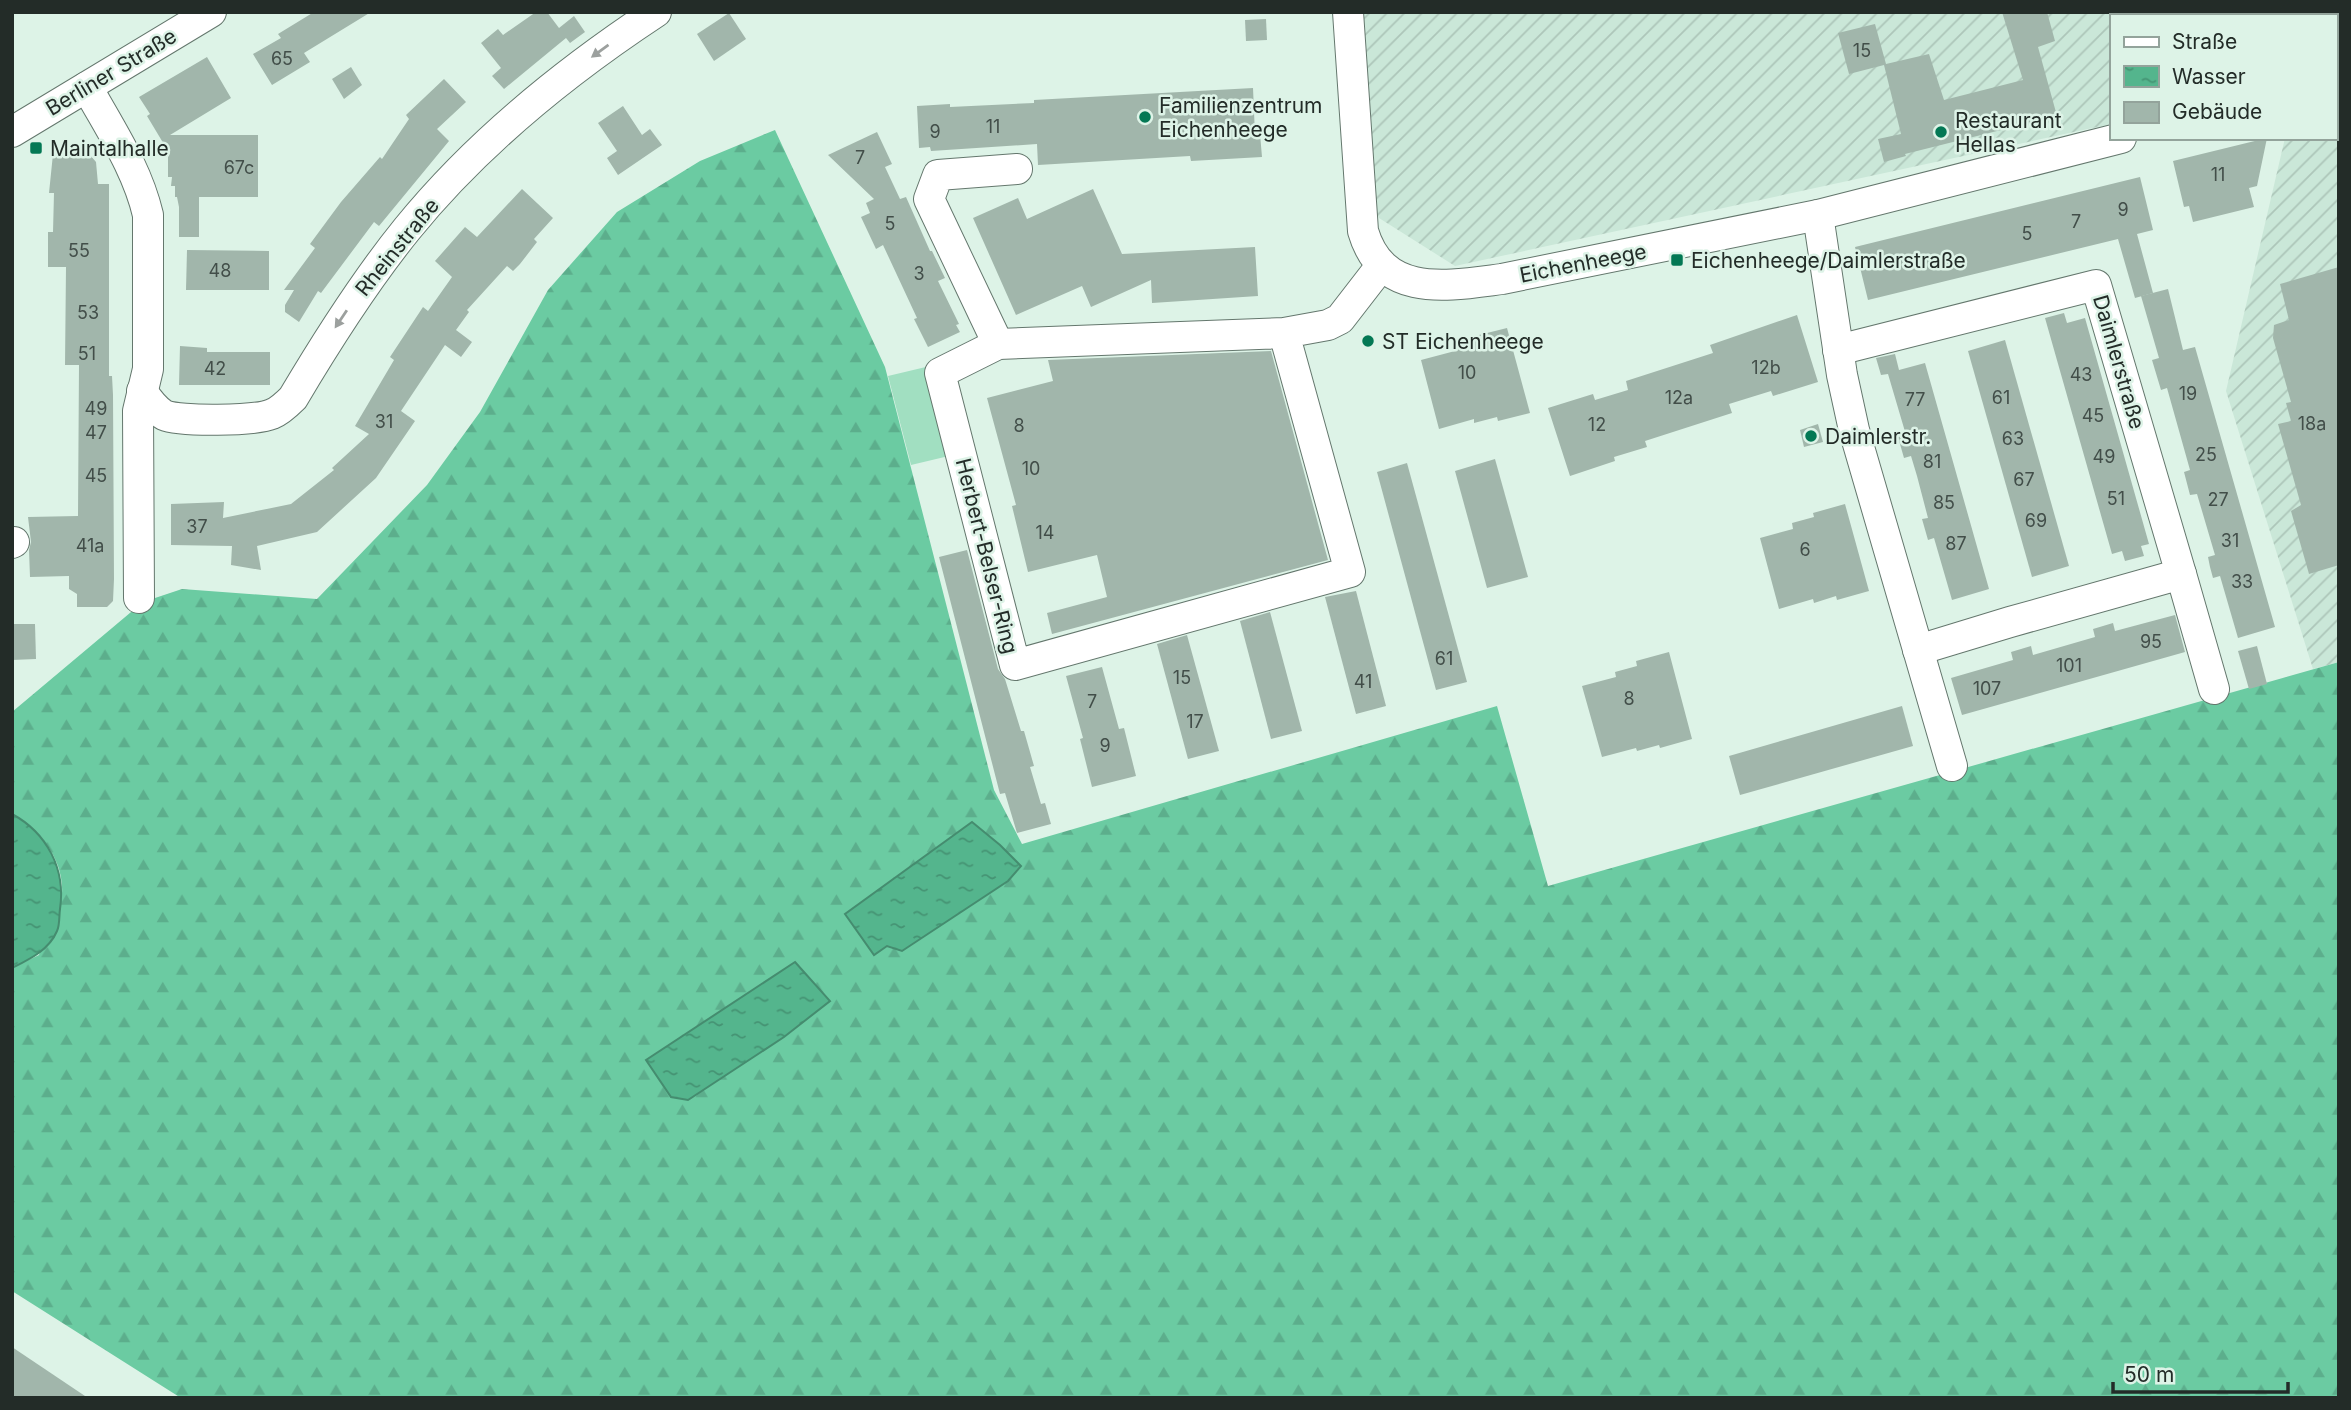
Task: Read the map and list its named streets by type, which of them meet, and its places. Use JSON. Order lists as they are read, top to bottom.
{
  "streets": {
    "street": [
      "Berliner Straße",
      "Rheinstraße",
      "Eichenheege",
      "Daimlerstraße",
      "Herbert-Belser-Ring"
    ]
  },
  "crossings": [
    ["Eichenheege", "Herbert-Belser-Ring"]
  ],
  "one_way": ["Rheinstraße"],
  "places": {
    "other": [
      "Familienzentrum Eichenheege",
      "Restaurant Hellas",
      "ST Eichenheege",
      "Daimlerstr."
    ],
    "transit": ["Maintalhalle", "Eichenheege/Daimlerstraße"]
  },
  "house_numbers": [
    "15",
    "65",
    "11",
    "9",
    "7",
    "67c",
    "11",
    "9",
    "7",
    "5",
    "5",
    "55",
    "48",
    "3",
    "53",
    "51",
    "12b",
    "42",
    "10",
    "43",
    "19",
    "12a",
    "61",
    "77",
    "49",
    "45",
    "31",
    "18a",
    "12",
    "8",
    "47",
    "63",
    "25",
    "49",
    "81",
    "10",
    "45",
    "67",
    "51",
    "27",
    "85",
    "69",
    "37",
    "14",
    "31",
    "87",
    "41a",
    "6",
    "33",
    "95",
    "61",
    "101",
    "15",
    "41",
    "107",
    "8",
    "7",
    "17",
    "9"
  ],
  "legend": ["Straße", "Wasser", "Gebäude"],
  "scale_bar": "50 m"
}
